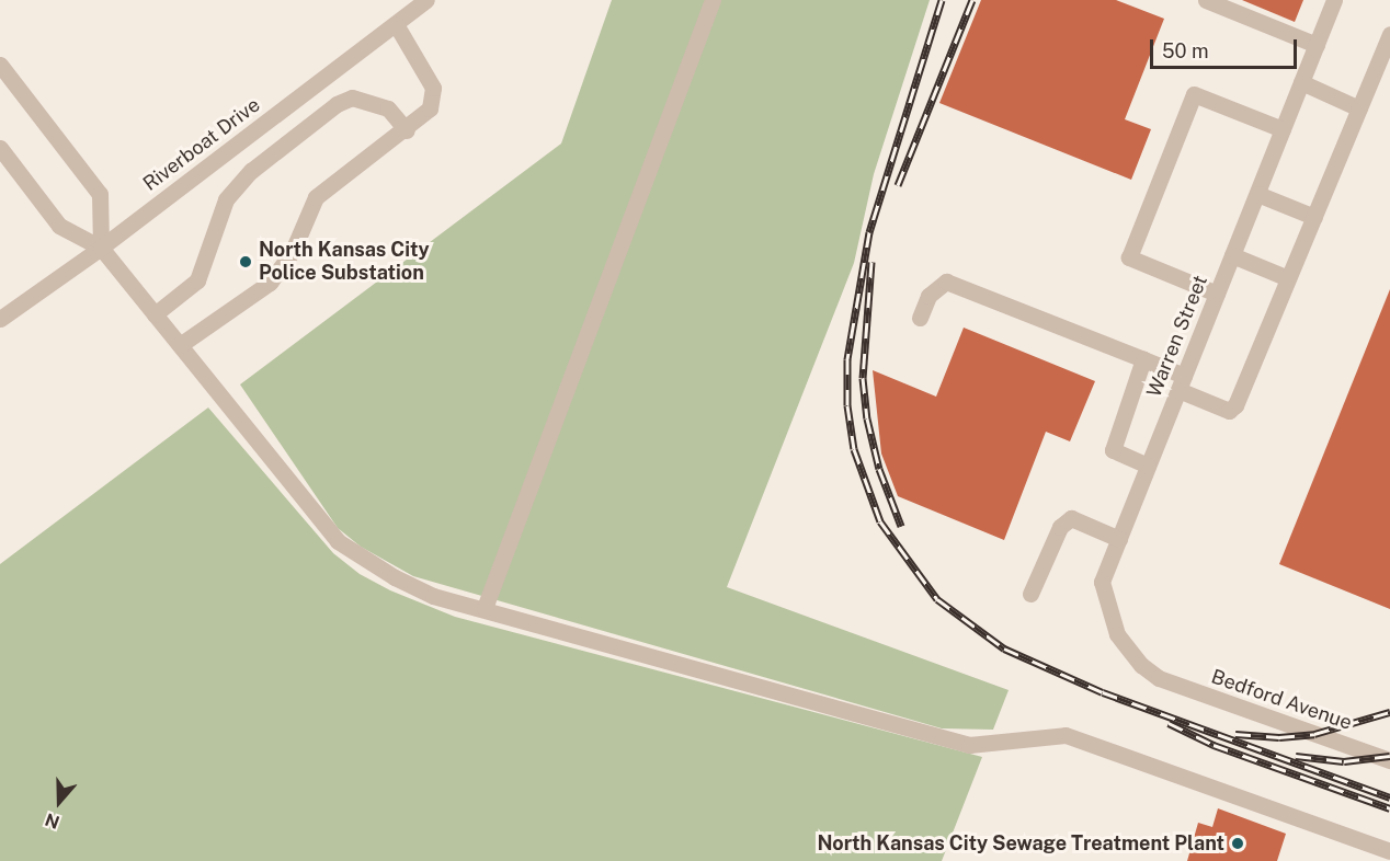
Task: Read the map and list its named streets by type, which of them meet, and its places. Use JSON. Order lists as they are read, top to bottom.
{
  "streets": {
    "street": ["Riverboat Drive", "Warren Street", "Bedford Avenue"]
  },
  "crossings": [
    ["Warren Street", "Bedford Avenue"]
  ],
  "places": ["North Kansas City Police Substation", "North Kansas City Sewage Treatment Plant"],
  "scale_bar": "50 m",
  "north": "bottom"
}
